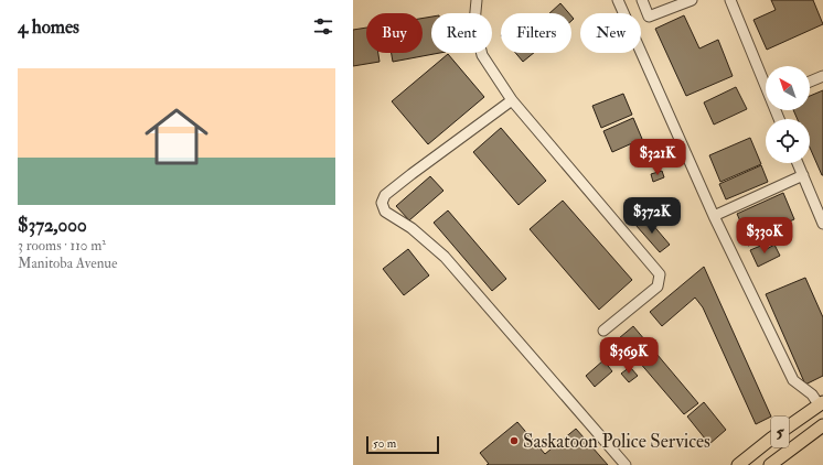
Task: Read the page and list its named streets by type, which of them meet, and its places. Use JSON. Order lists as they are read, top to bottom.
{
  "streets": {
    "main road": ["5"]
  },
  "places": ["Saskatoon Police Services"],
  "scale_bar": "50 m",
  "north": "top left",
  "page": {
    "heading": "4 homes",
    "chip": [
      "Buy",
      "Rent",
      "Filters",
      "New"
    ],
    "list": [
      {
        "name": "$372,000",
        "note": "3 rooms · 110 m² · Manitoba Avenue"
      }
    ],
    "price": [
      "$321K",
      "$372K",
      "$330K",
      "$369K"
    ],
    "scale": "50 m"
  }
}
